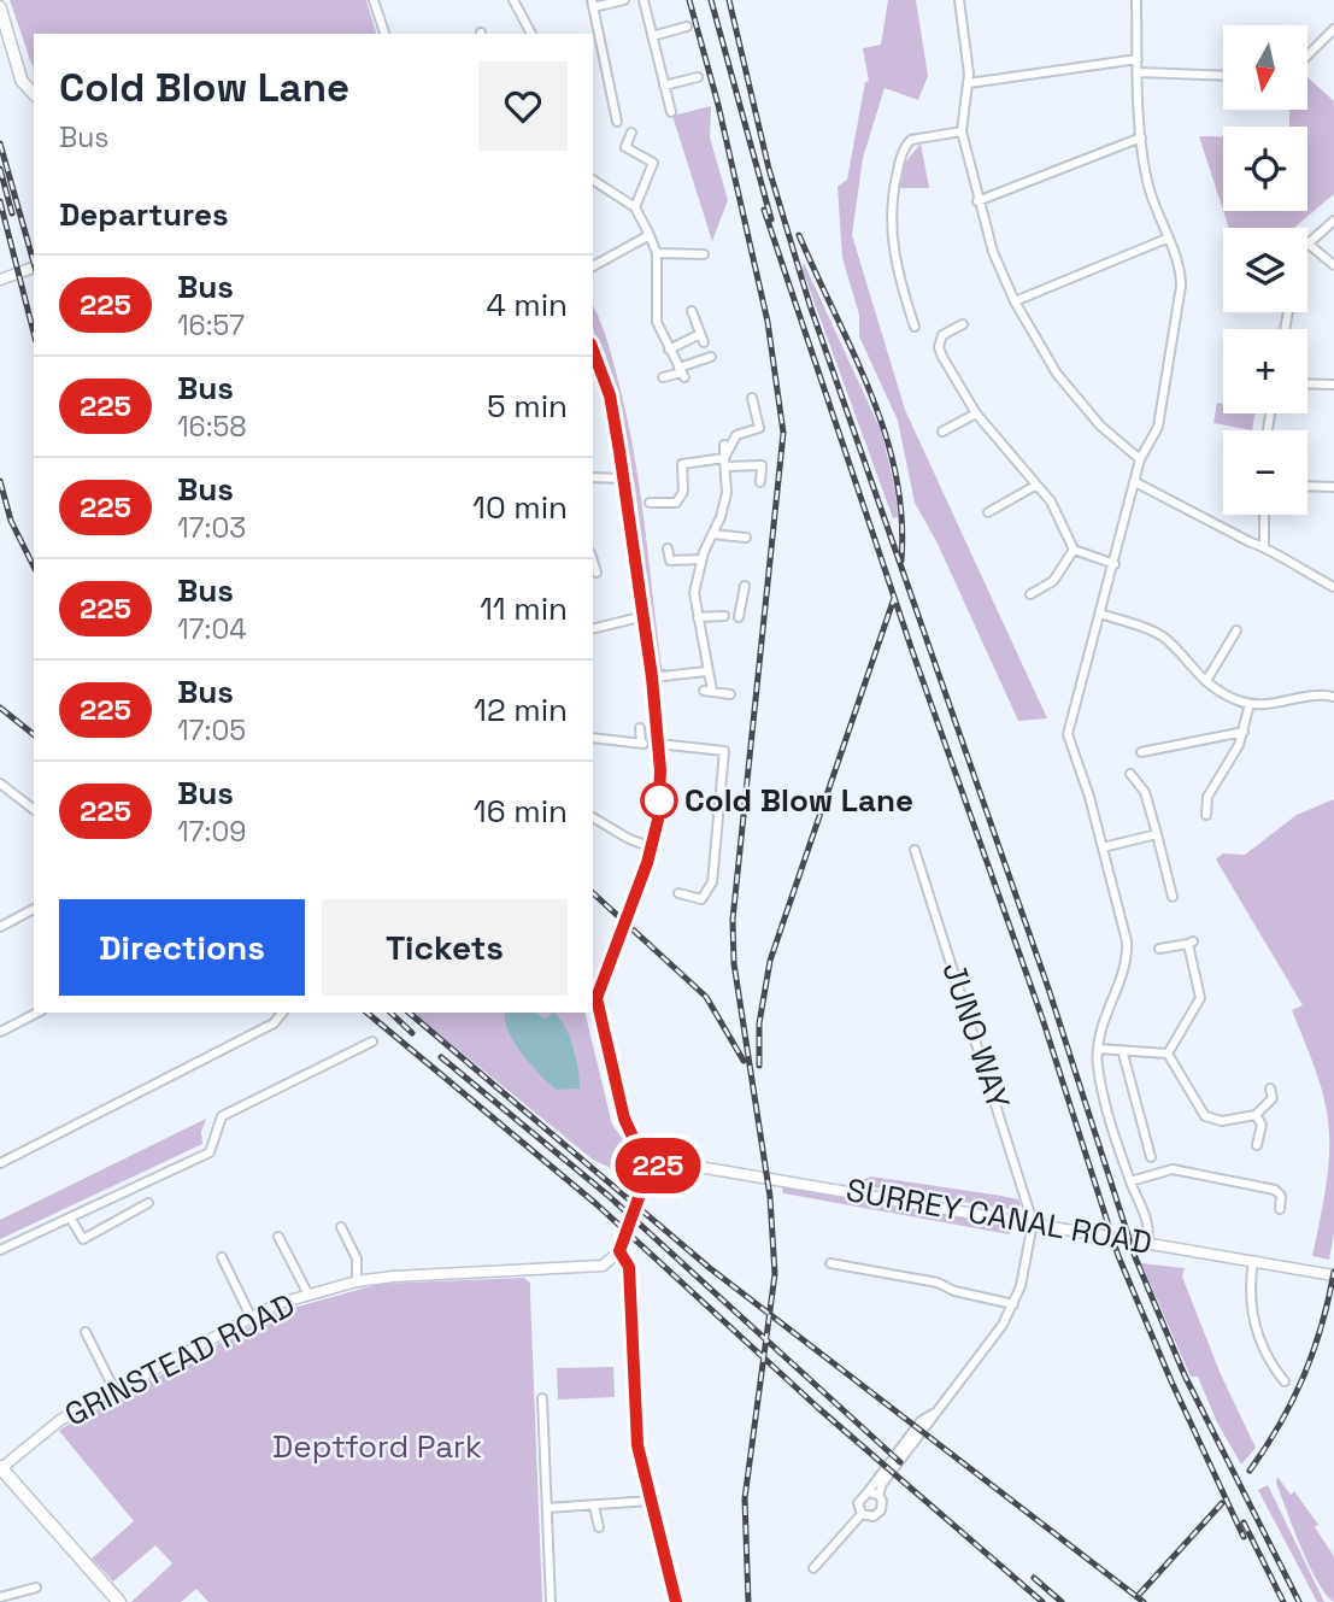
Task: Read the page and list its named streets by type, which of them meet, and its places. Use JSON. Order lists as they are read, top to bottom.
{
  "streets": {
    "street": ["JUNO WAY", "SURREY CANAL ROAD", "GRINSTEAD ROAD"]
  },
  "crossings": [
    ["JUNO WAY", "SURREY CANAL ROAD"]
  ],
  "parks": ["Deptford Park"],
  "places": ["Cold Blow Lane"],
  "lines": ["bus line 225"],
  "north": "bottom",
  "page": {
    "on_map": "225",
    "map_buttons": ["+", "−"],
    "heading": [
      ["Cold Blow Lane", "Bus"],
      "Departures"
    ],
    "list": [
      {
        "mark": "225",
        "name": "Bus",
        "note": "16:57",
        "value": "4 min"
      },
      {
        "mark": "225",
        "name": "Bus",
        "note": "16:58",
        "value": "5 min"
      },
      {
        "mark": "225",
        "name": "Bus",
        "note": "17:03",
        "value": "10 min"
      },
      {
        "mark": "225",
        "name": "Bus",
        "note": "17:04",
        "value": "11 min"
      },
      {
        "mark": "225",
        "name": "Bus",
        "note": "17:05",
        "value": "12 min"
      },
      {
        "mark": "225",
        "name": "Bus",
        "note": "17:09",
        "value": "16 min"
      }
    ],
    "buttons": ["Directions", "Tickets"]
  }
}
